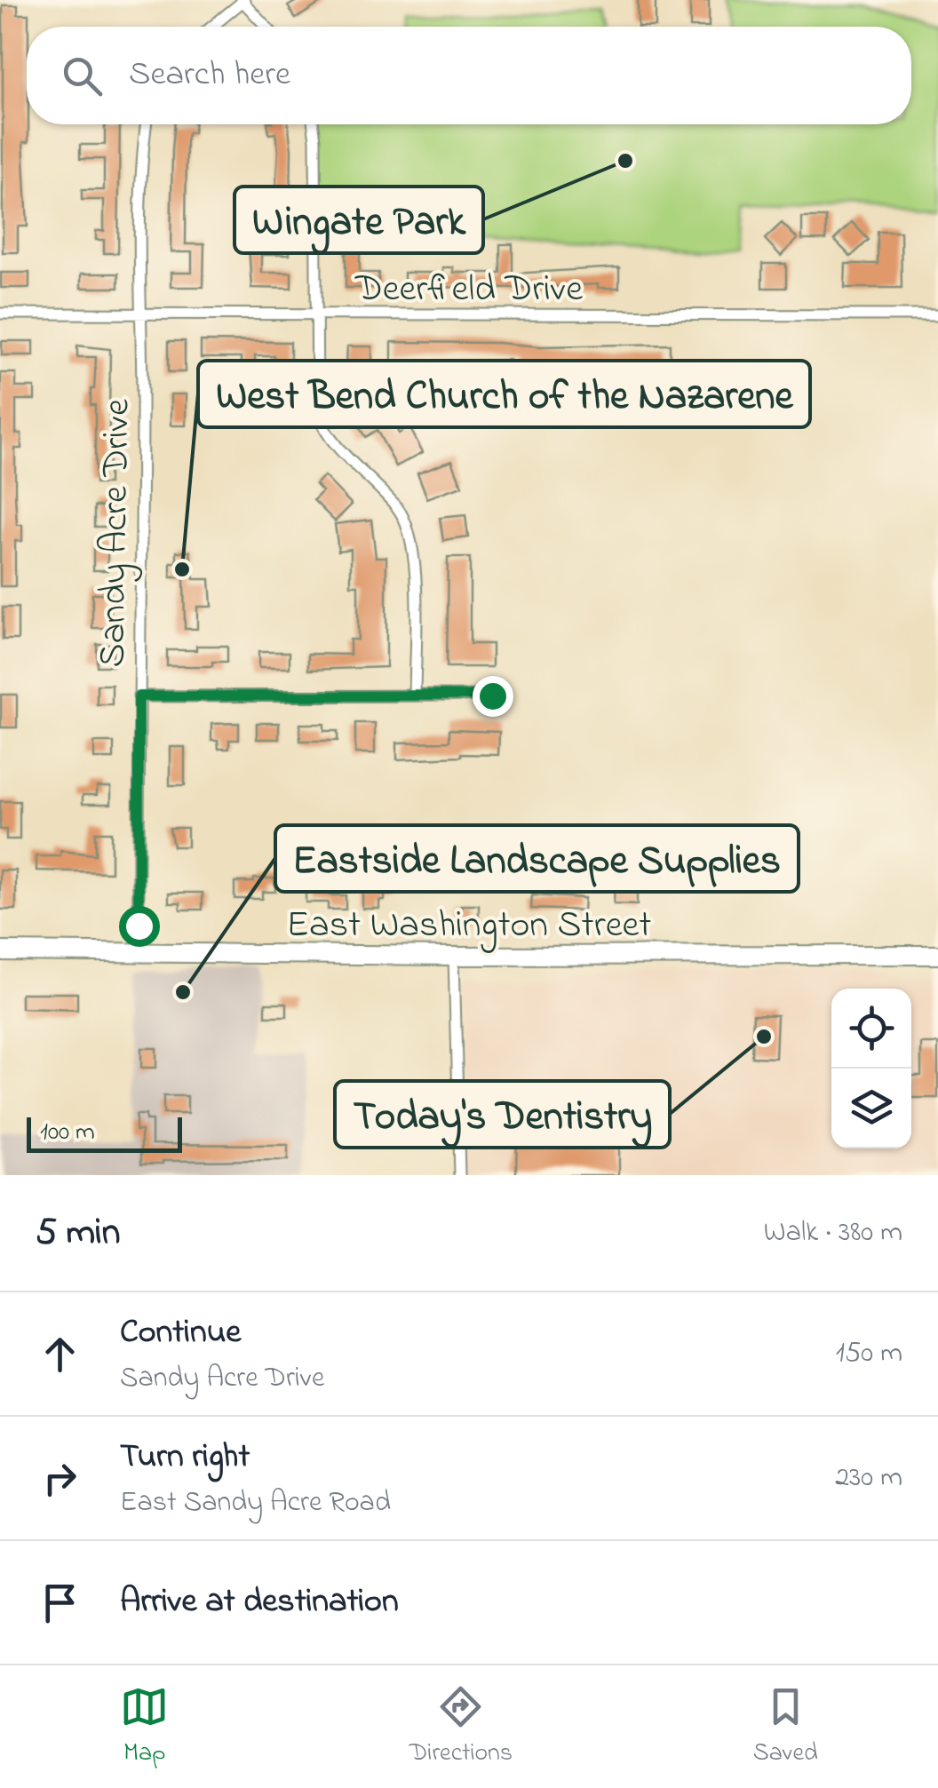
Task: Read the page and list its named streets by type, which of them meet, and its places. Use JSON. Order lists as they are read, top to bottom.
{
  "streets": {
    "main road": ["East Washington Street"],
    "street": ["Deerfield Drive", "Sandy Acre Drive"]
  },
  "crossings": [
    ["Deerfield Drive", "Sandy Acre Drive"],
    ["Sandy Acre Drive", "East Washington Street"]
  ],
  "places": [
    "Wingate Park",
    "West Bend Church of the Nazarene",
    "Eastside Landscape Supplies",
    "Today's Dentistry"
  ],
  "scale_bar": "100 m",
  "page": {
    "search": "Search here",
    "scale": "100 m",
    "heading": ["5 min", "Walk · 380 m"],
    "list": [
      ["Continue", "Sandy Acre Drive", "150 m"],
      ["Turn right", "East Sandy Acre Road", "230 m"],
      "Arrive at destination"
    ],
    "nav": ["Map", "Directions", "Saved"]
  }
}
